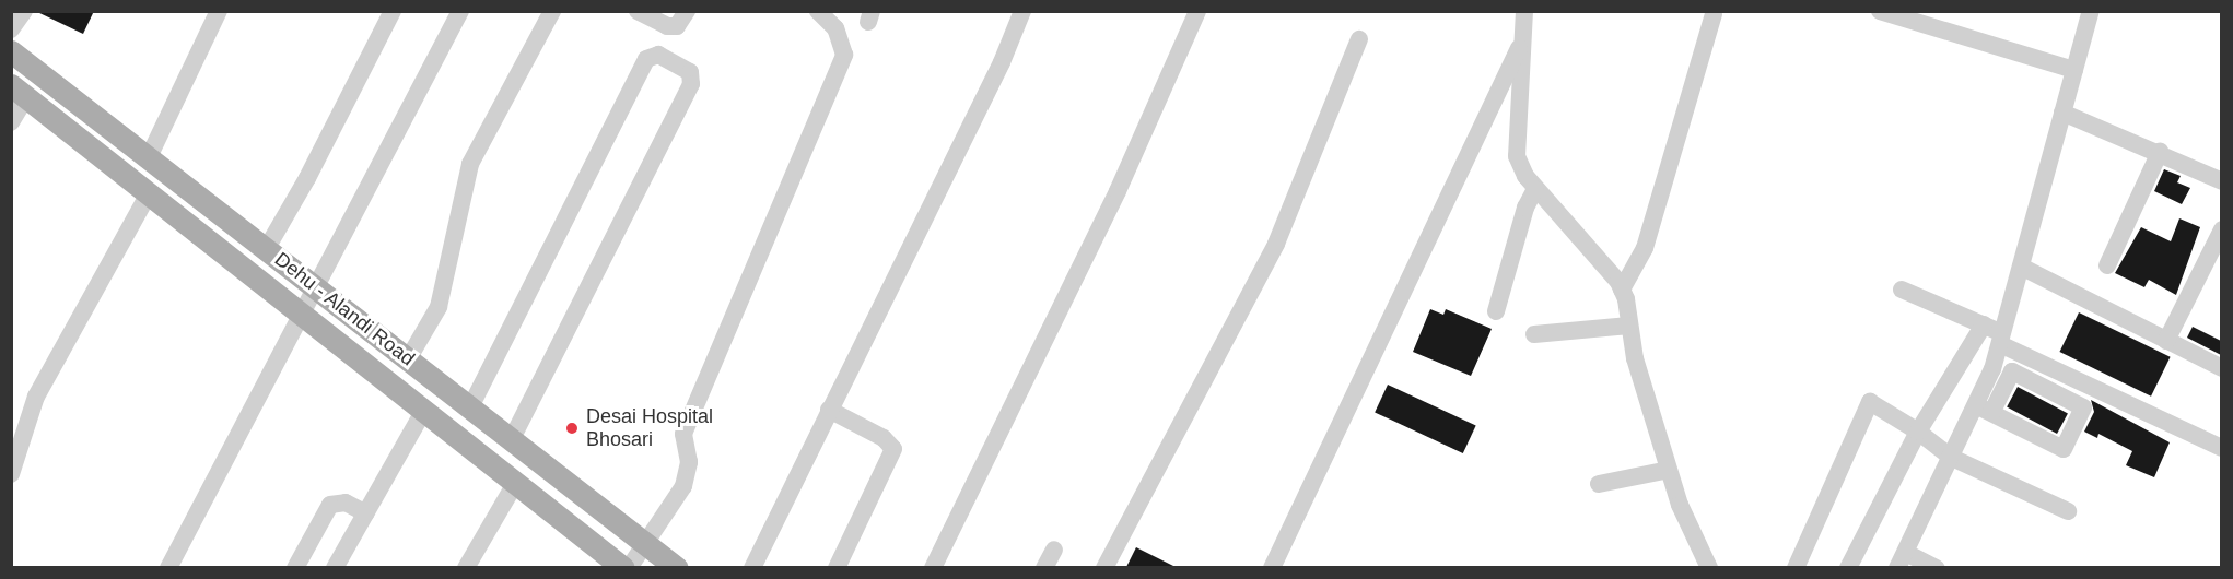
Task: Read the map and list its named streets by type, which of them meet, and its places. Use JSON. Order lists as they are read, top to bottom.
{
  "streets": {
    "main road": ["Dehu - Alandi Road"]
  },
  "places": ["Desai Hospital Bhosari"]
}
